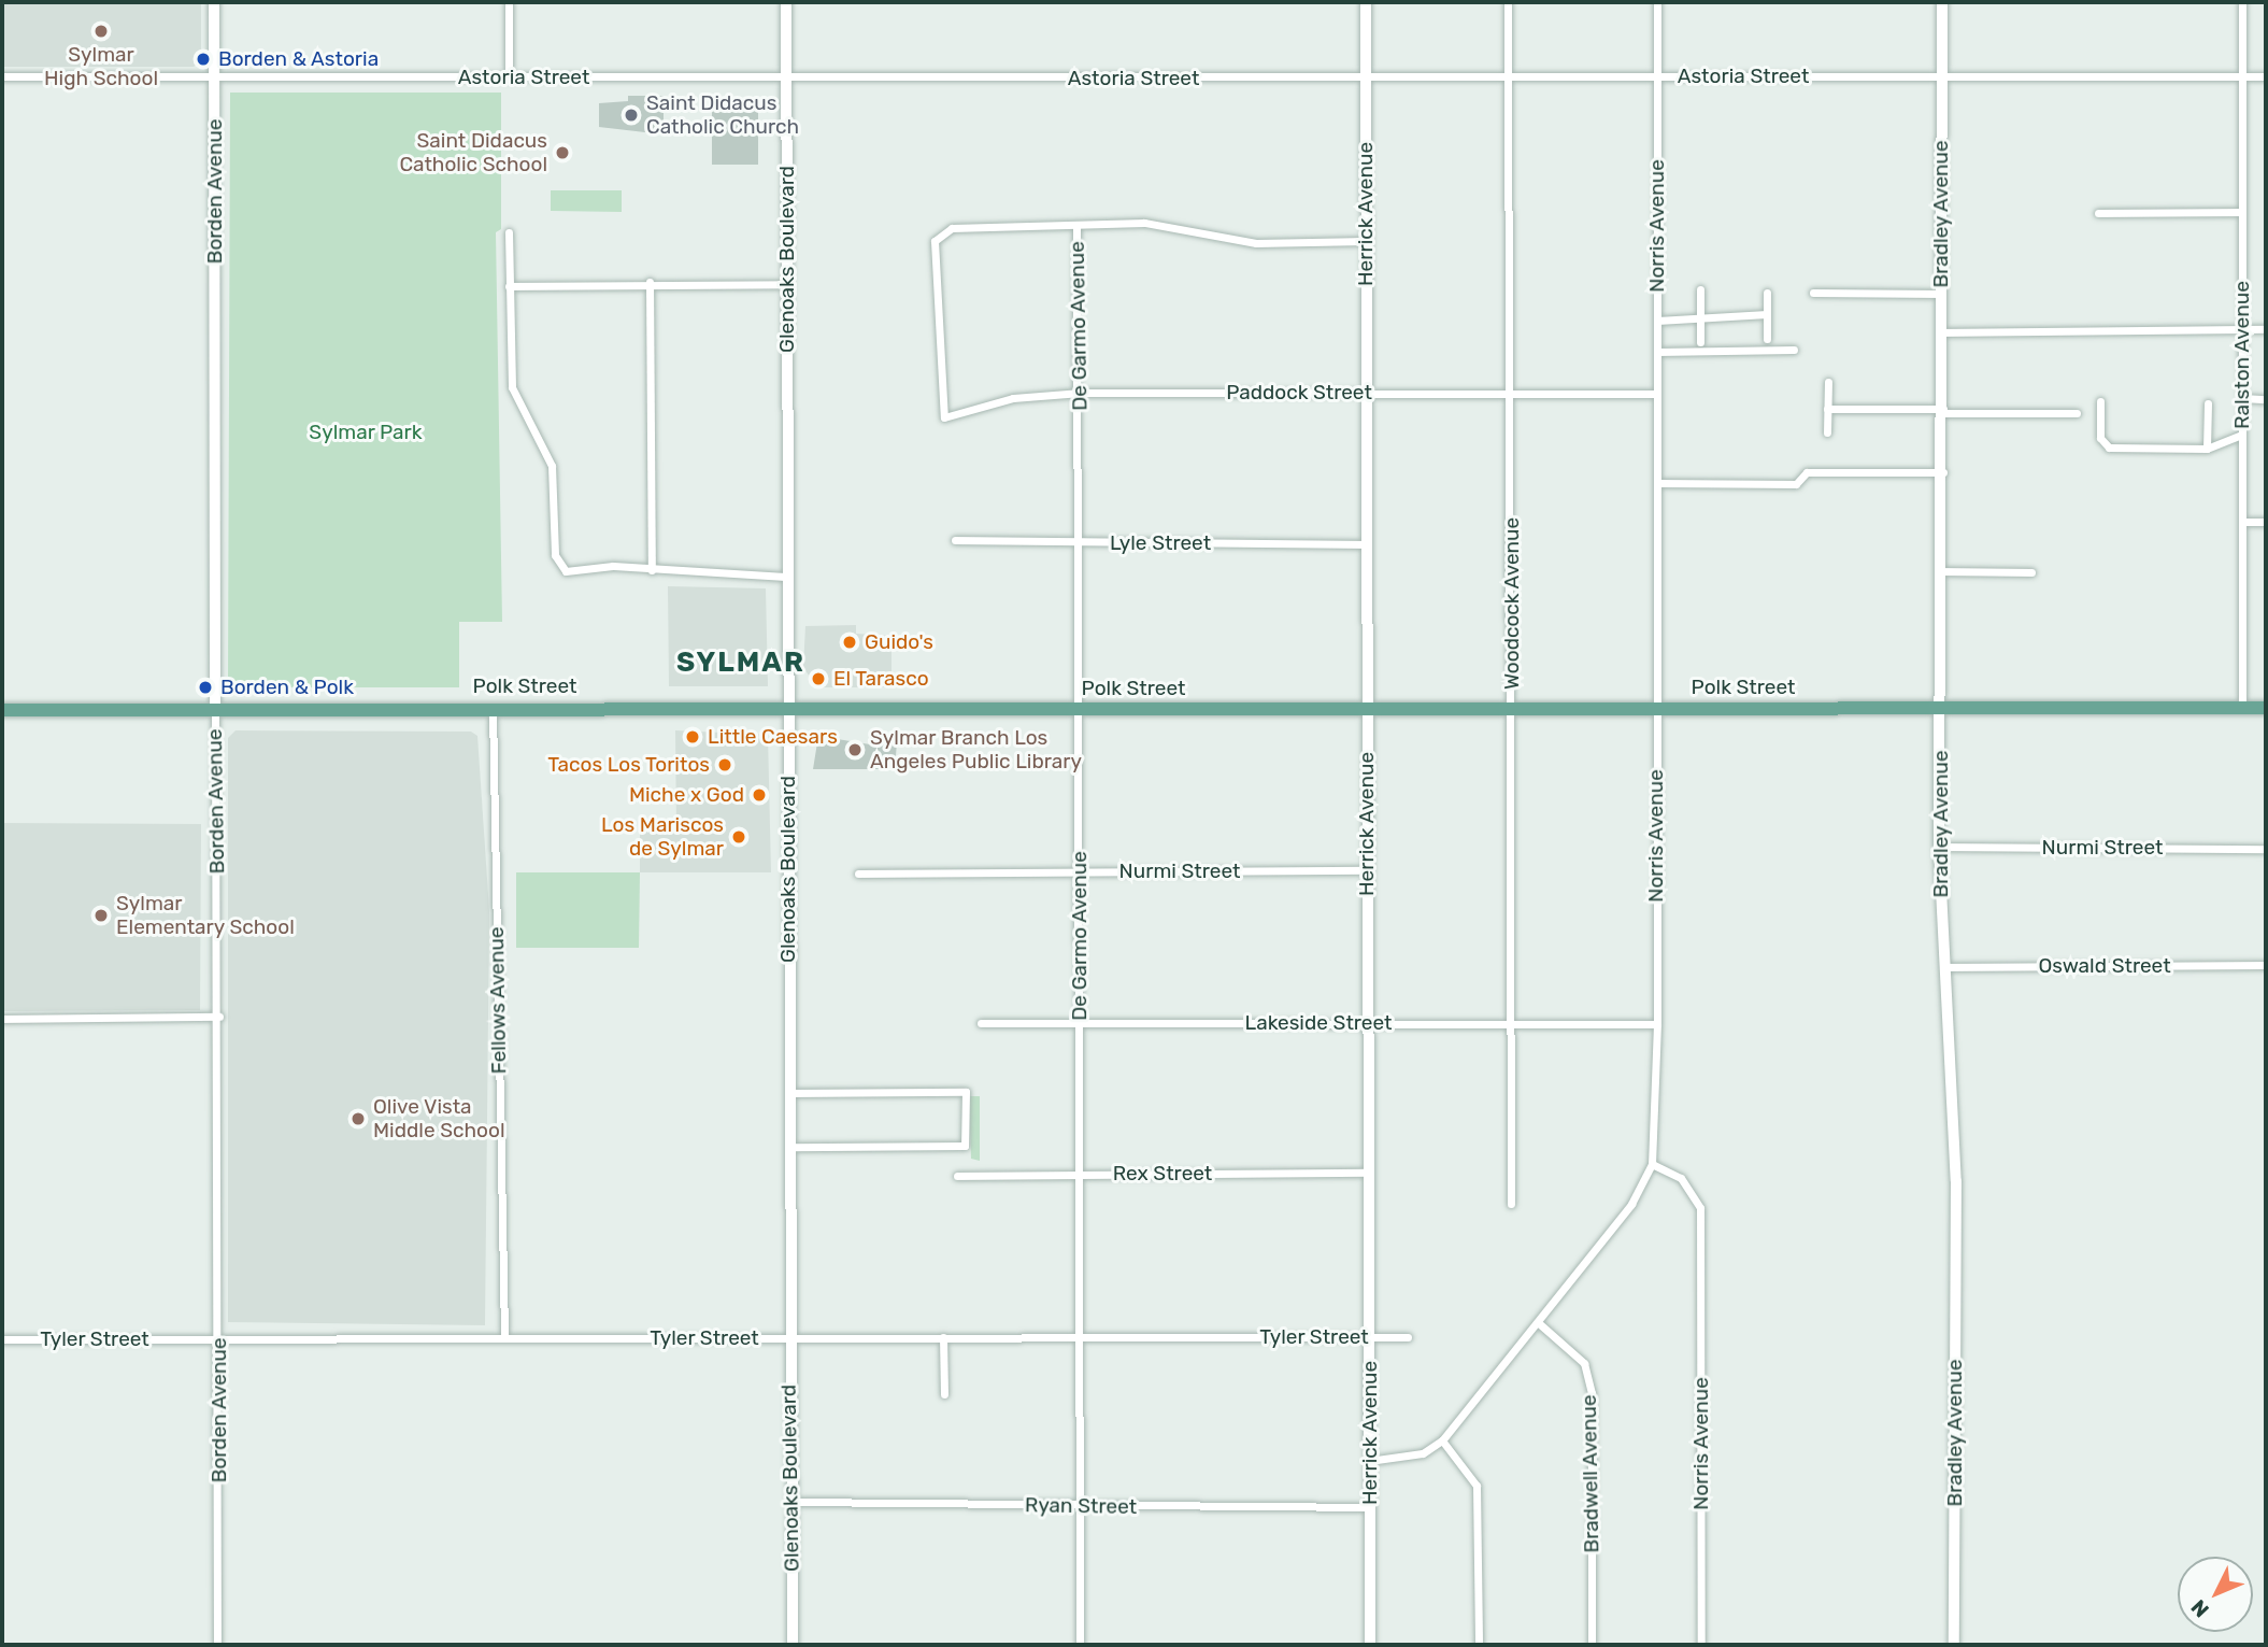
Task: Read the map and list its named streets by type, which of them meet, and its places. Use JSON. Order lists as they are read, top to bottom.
{
  "streets": {
    "main road": ["Polk Street"],
    "street": [
      "Astoria Street",
      "Borden Avenue",
      "Herrick Avenue",
      "Bradley Avenue",
      "Norris Avenue",
      "Glenoaks Boulevard",
      "De Garmo Avenue",
      "Ralston Avenue",
      "Paddock Street",
      "Lyle Street",
      "Woodcock Avenue",
      "Nurmi Street",
      "Oswald Street",
      "Fellows Avenue",
      "Lakeside Street",
      "Rex Street",
      "Tyler Street",
      "Bradwell Avenue",
      "Ryan Street"
    ]
  },
  "crossings": [
    ["Astoria Street", "Borden Avenue"],
    ["Astoria Street", "Herrick Avenue"],
    ["Astoria Street", "Bradley Avenue"],
    ["Astoria Street", "Norris Avenue"],
    ["Astoria Street", "Glenoaks Boulevard"],
    ["Astoria Street", "Ralston Avenue"],
    ["Astoria Street", "Woodcock Avenue"],
    ["Borden Avenue", "Polk Street"],
    ["Borden Avenue", "Tyler Street"],
    ["Herrick Avenue", "Paddock Street"],
    ["Herrick Avenue", "Lyle Street"],
    ["Herrick Avenue", "Polk Street"],
    ["Herrick Avenue", "Nurmi Street"],
    ["Herrick Avenue", "Lakeside Street"],
    ["Herrick Avenue", "Rex Street"],
    ["Herrick Avenue", "Tyler Street"],
    ["Herrick Avenue", "Ryan Street"],
    ["Bradley Avenue", "Polk Street"],
    ["Bradley Avenue", "Nurmi Street"],
    ["Bradley Avenue", "Oswald Street"],
    ["Norris Avenue", "Paddock Street"],
    ["Norris Avenue", "Polk Street"],
    ["Norris Avenue", "Lakeside Street"],
    ["Glenoaks Boulevard", "Polk Street"],
    ["Glenoaks Boulevard", "Tyler Street"],
    ["Glenoaks Boulevard", "Ryan Street"],
    ["De Garmo Avenue", "Paddock Street"],
    ["De Garmo Avenue", "Lyle Street"],
    ["De Garmo Avenue", "Polk Street"],
    ["De Garmo Avenue", "Nurmi Street"],
    ["De Garmo Avenue", "Lakeside Street"],
    ["De Garmo Avenue", "Rex Street"],
    ["De Garmo Avenue", "Tyler Street"],
    ["De Garmo Avenue", "Ryan Street"],
    ["Ralston Avenue", "Polk Street"],
    ["Paddock Street", "Woodcock Avenue"],
    ["Woodcock Avenue", "Polk Street"],
    ["Woodcock Avenue", "Lakeside Street"],
    ["Polk Street", "Fellows Avenue"],
    ["Fellows Avenue", "Tyler Street"]
  ],
  "districts": ["SYLMAR"],
  "parks": ["Sylmar Park"],
  "places": [
    "Sylmar High School",
    "Borden & Astoria",
    "Saint Didacus Catholic Church",
    "Saint Didacus Catholic School",
    "Guido's",
    "El Tarasco",
    "Borden & Polk",
    "Little Caesars",
    "Sylmar Branch Los Angeles Public Library",
    "Tacos Los Toritos",
    "Miche x God",
    "Los Mariscos de Sylmar",
    "Sylmar Elementary School",
    "Olive Vista Middle School"
  ],
  "north": "bottom left"
}
